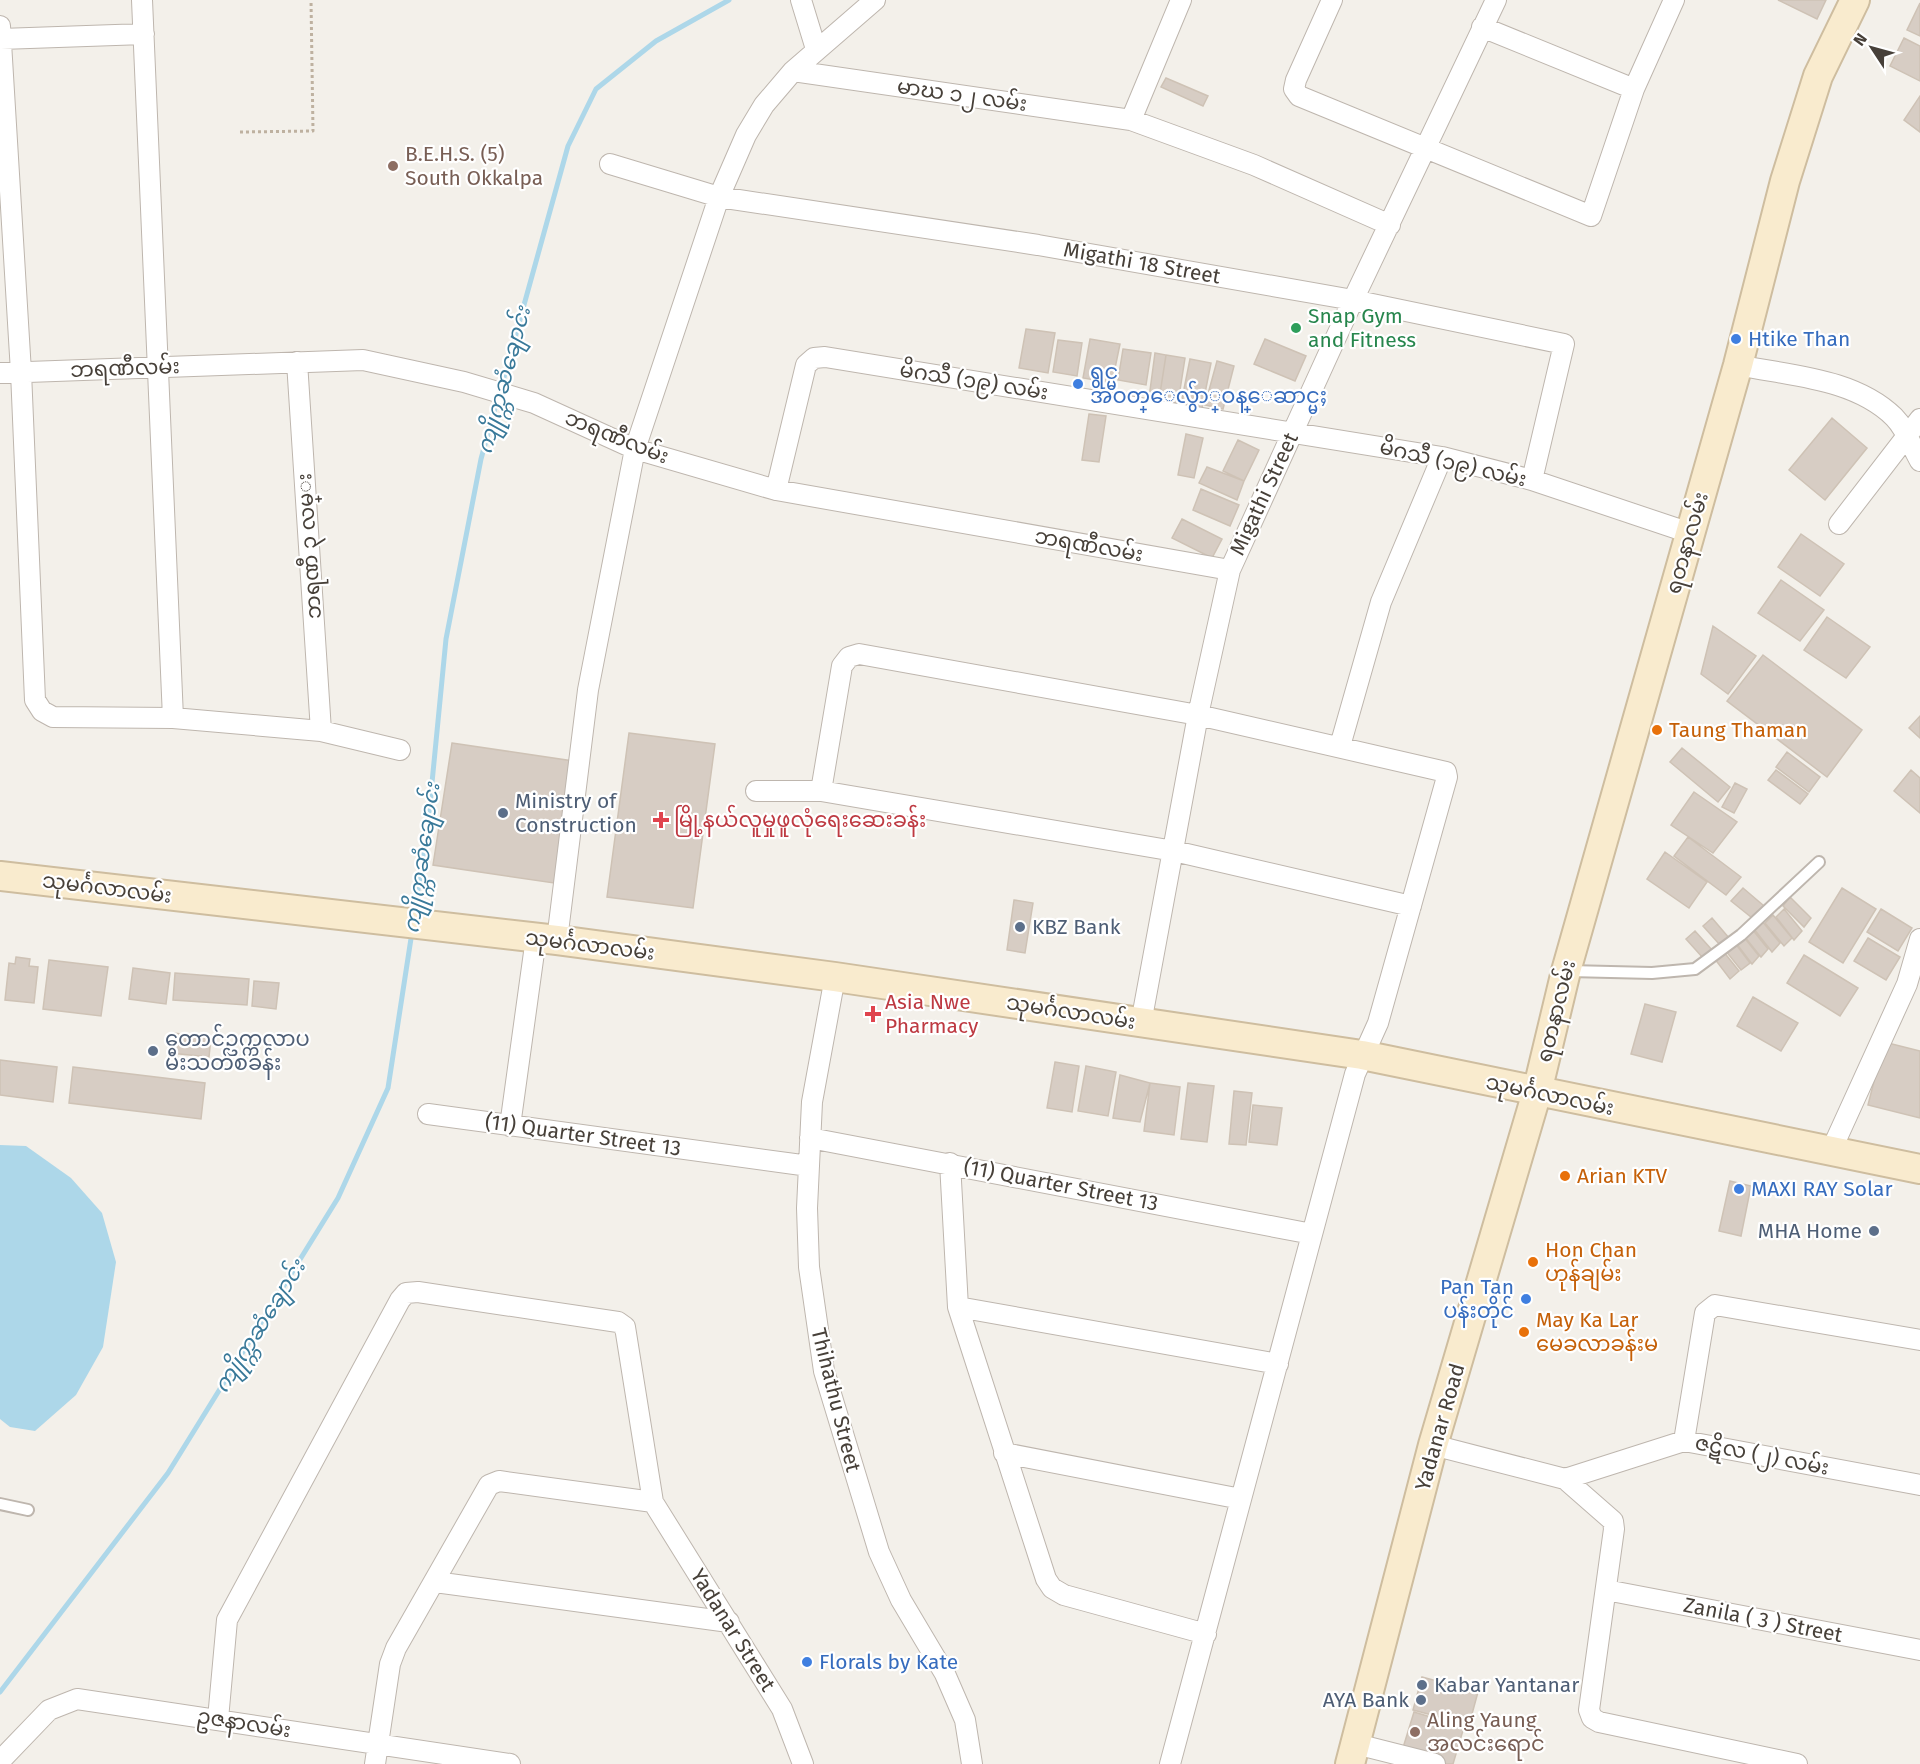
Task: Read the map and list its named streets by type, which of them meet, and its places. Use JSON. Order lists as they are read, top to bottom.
{
  "streets": {
    "main road": ["ရတနာလမ်း", "သုမင်္ဂလာလမ်း", "Yadanar Road"],
    "street": [
      "မာဃ ၁၂ လမ်း",
      "Migathi 18 Street",
      "ဘရဏီလမ်း",
      "မိဂသီ (၁၉) လမ်း",
      "Migathi Street",
      "ဘရဏီ ၃ လမ္း",
      "(11) Quarter Street 13",
      "Thihathu Street",
      "ဇဋိလ (၂) လမ်း",
      "Zanila ( 3 ) Street",
      "Yadanar Street",
      "ဥဇနာလမ်း"
    ]
  },
  "crossings": [
    ["မာဃ ၁၂ လမ်း", "Migathi Street"],
    ["Migathi 18 Street", "မိဂသီ (၁၉) လမ်း"],
    ["Migathi 18 Street", "Migathi Street"],
    ["ဘရဏီလမ်း", "မိဂသီ (၁၉) လမ်း"],
    ["ဘရဏီလမ်း", "Migathi Street"],
    ["ဘရဏီလမ်း", "ဘရဏီ ၃ လမ္း"],
    ["မိဂသီ (၁၉) လမ်း", "Migathi Street"],
    ["မိဂသီ (၁၉) လမ်း", "ရတနာလမ်း"],
    ["Migathi Street", "သုမင်္ဂလာလမ်း"],
    ["ရတနာလမ်း", "သုမင်္ဂလာလမ်း"],
    ["ရတနာလမ်း", "Yadanar Road"],
    ["သုမင်္ဂလာလမ်း", "Thihathu Street"],
    ["သုမင်္ဂလာလမ်း", "Yadanar Road"],
    ["(11) Quarter Street 13", "Thihathu Street"]
  ],
  "water": ["ကျိုက္ကဆံချောင်း"],
  "places": {
    "other": [
      "B.E.H.S. (5) South Okkalpa",
      "Snap Gym and Fitness",
      "Htike Than",
      "ရွင္မ အဝတ္ေလွ်ာ္ဝန္ေဆာင္မႈ",
      "Taung Thaman",
      "Ministry of Construction",
      "KBZ Bank",
      "တောင်ဥက္ကလာပ မီးသတ်စခန်း",
      "Arian KTV",
      "MAXI RAY Solar",
      "MHA Home",
      "Hon Chan ဟုန်ချမ်း",
      "Pan Tan ပန်းတိုင်",
      "May Ka Lar မေခလာခန်းမ",
      "Florals by Kate",
      "Kabar Yantanar",
      "AYA Bank",
      "Aling Yaung အလင်းရောင်"
    ],
    "health": ["မြို့နယ်လူမှုဖူလုံရေးဆေးခန်း", "Asia Nwe Pharmacy"]
  },
  "north": "top left"
}
